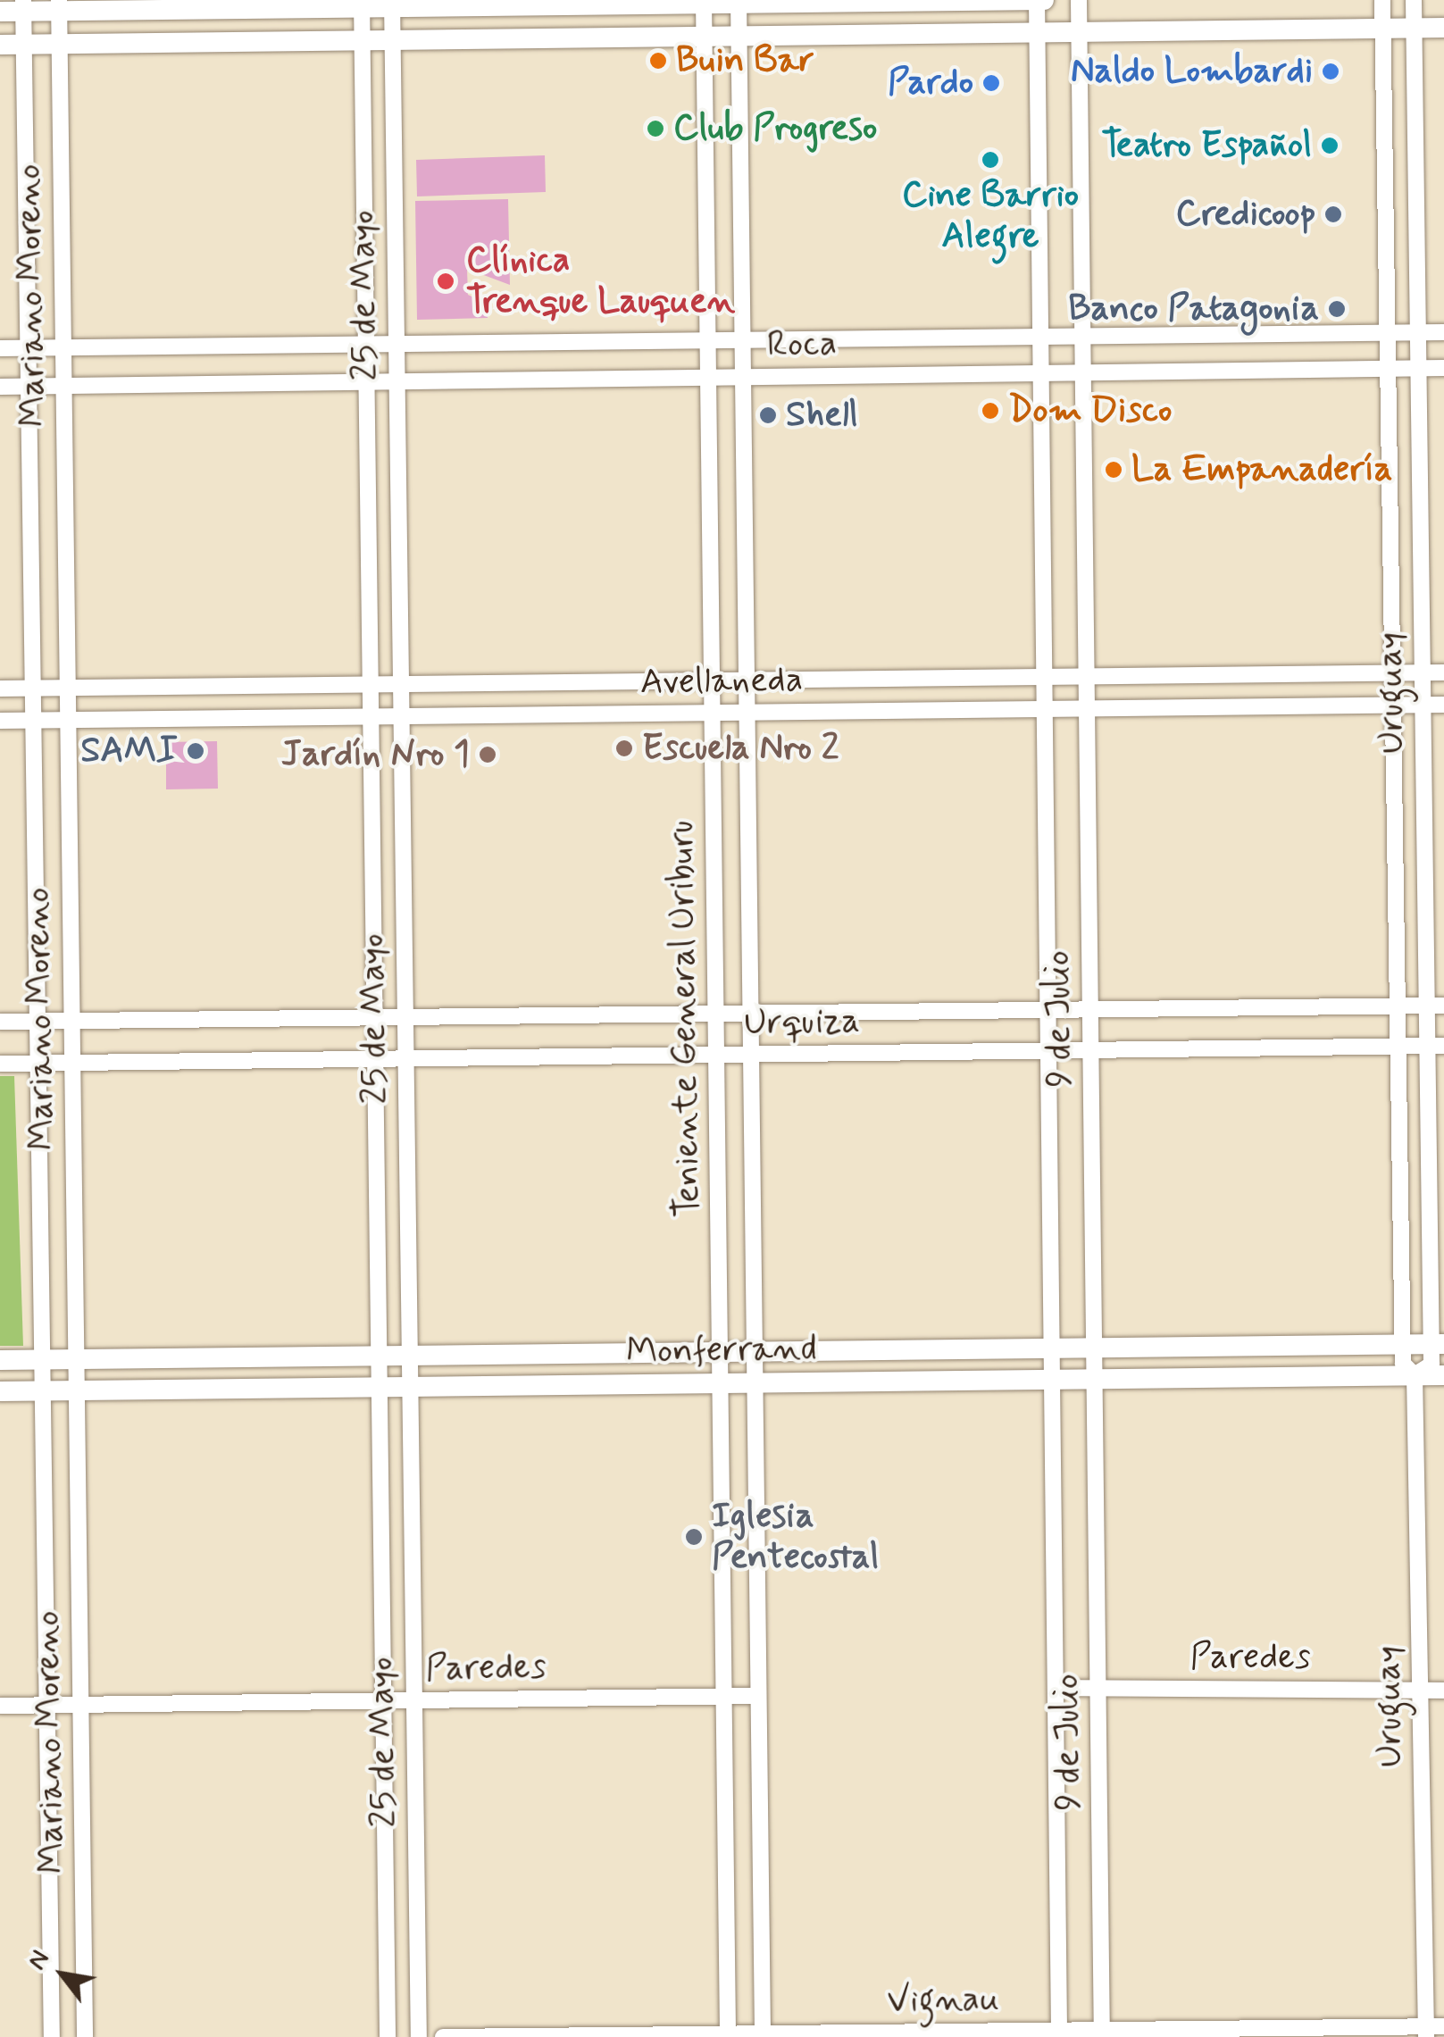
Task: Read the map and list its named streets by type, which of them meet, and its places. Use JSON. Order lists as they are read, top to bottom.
{
  "streets": {
    "street": [
      "Mariano Moreno",
      "25 de Mayo",
      "Roca",
      "Avellaneda",
      "Uruguay",
      "Teniente General Uriburu",
      "9 de Julio",
      "Urquiza",
      "Monferrand",
      "Paredes",
      "Vignau"
    ]
  },
  "crossings": [
    ["Mariano Moreno", "Roca"],
    ["Mariano Moreno", "Avellaneda"],
    ["Mariano Moreno", "Urquiza"],
    ["Mariano Moreno", "Monferrand"],
    ["Mariano Moreno", "Paredes"],
    ["25 de Mayo", "Roca"],
    ["25 de Mayo", "Avellaneda"],
    ["25 de Mayo", "Urquiza"],
    ["25 de Mayo", "Monferrand"],
    ["25 de Mayo", "Paredes"],
    ["Roca", "Uruguay"],
    ["Roca", "Teniente General Uriburu"],
    ["Roca", "9 de Julio"],
    ["Avellaneda", "Uruguay"],
    ["Avellaneda", "Teniente General Uriburu"],
    ["Avellaneda", "9 de Julio"],
    ["Uruguay", "Urquiza"],
    ["Uruguay", "Monferrand"],
    ["Uruguay", "Paredes"],
    ["Uruguay", "Vignau"],
    ["Teniente General Uriburu", "Urquiza"],
    ["Teniente General Uriburu", "Monferrand"],
    ["Teniente General Uriburu", "Paredes"],
    ["Teniente General Uriburu", "Vignau"],
    ["9 de Julio", "Urquiza"],
    ["9 de Julio", "Monferrand"],
    ["9 de Julio", "Paredes"],
    ["9 de Julio", "Vignau"]
  ],
  "places": [
    "Buin Bar",
    "Naldo Lombardi",
    "Pardo",
    "Club Progreso",
    "Teatro Español",
    "Cine Barrio Alegre",
    "Credicoop",
    "Clínica Trenque Lauquen",
    "Banco Patagonia",
    "Dom Disco",
    "Shell",
    "La Empanadería",
    "Escuela Nro 2",
    "SAMI",
    "Jardín Nro 1",
    "Iglesia Pentecostal"
  ],
  "north": "top left"
}
